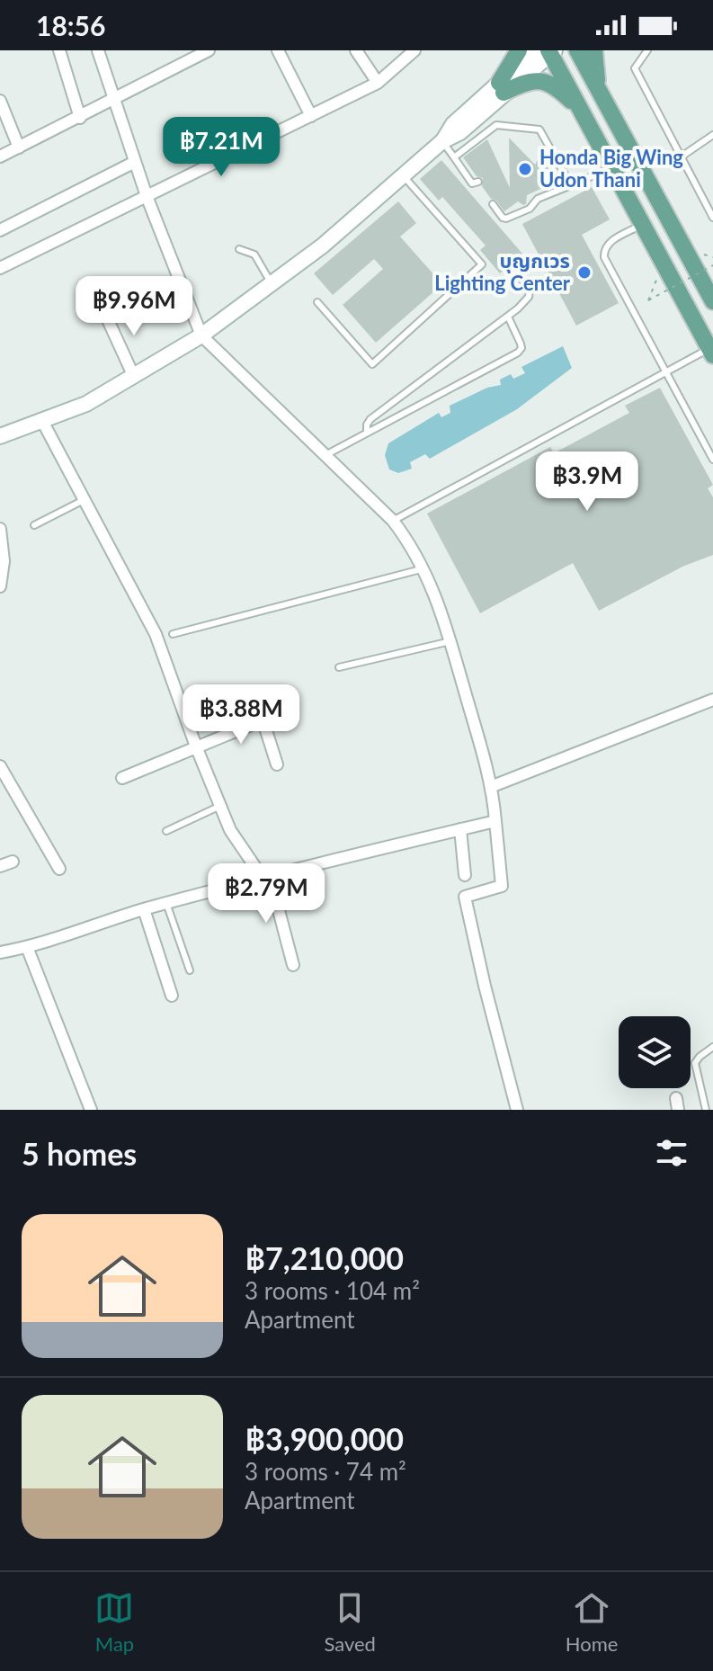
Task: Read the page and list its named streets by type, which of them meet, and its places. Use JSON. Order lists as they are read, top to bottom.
{
  "places": ["Honda Big Wing Udon Thani", "บุญกเวร Lighting Center"],
  "page": {
    "status": "18:56",
    "price": [
      "฿7.21M",
      "฿9.96M",
      "฿3.9M",
      "฿3.88M",
      "฿2.79M"
    ],
    "heading": "5 homes",
    "list": [
      {
        "name": "฿7,210,000",
        "note": "3 rooms · 104 m² · Apartment"
      },
      {
        "name": "฿3,900,000",
        "note": "3 rooms · 74 m² · Apartment"
      }
    ],
    "tabs": ["Map", "Saved", "Home"]
  }
}
